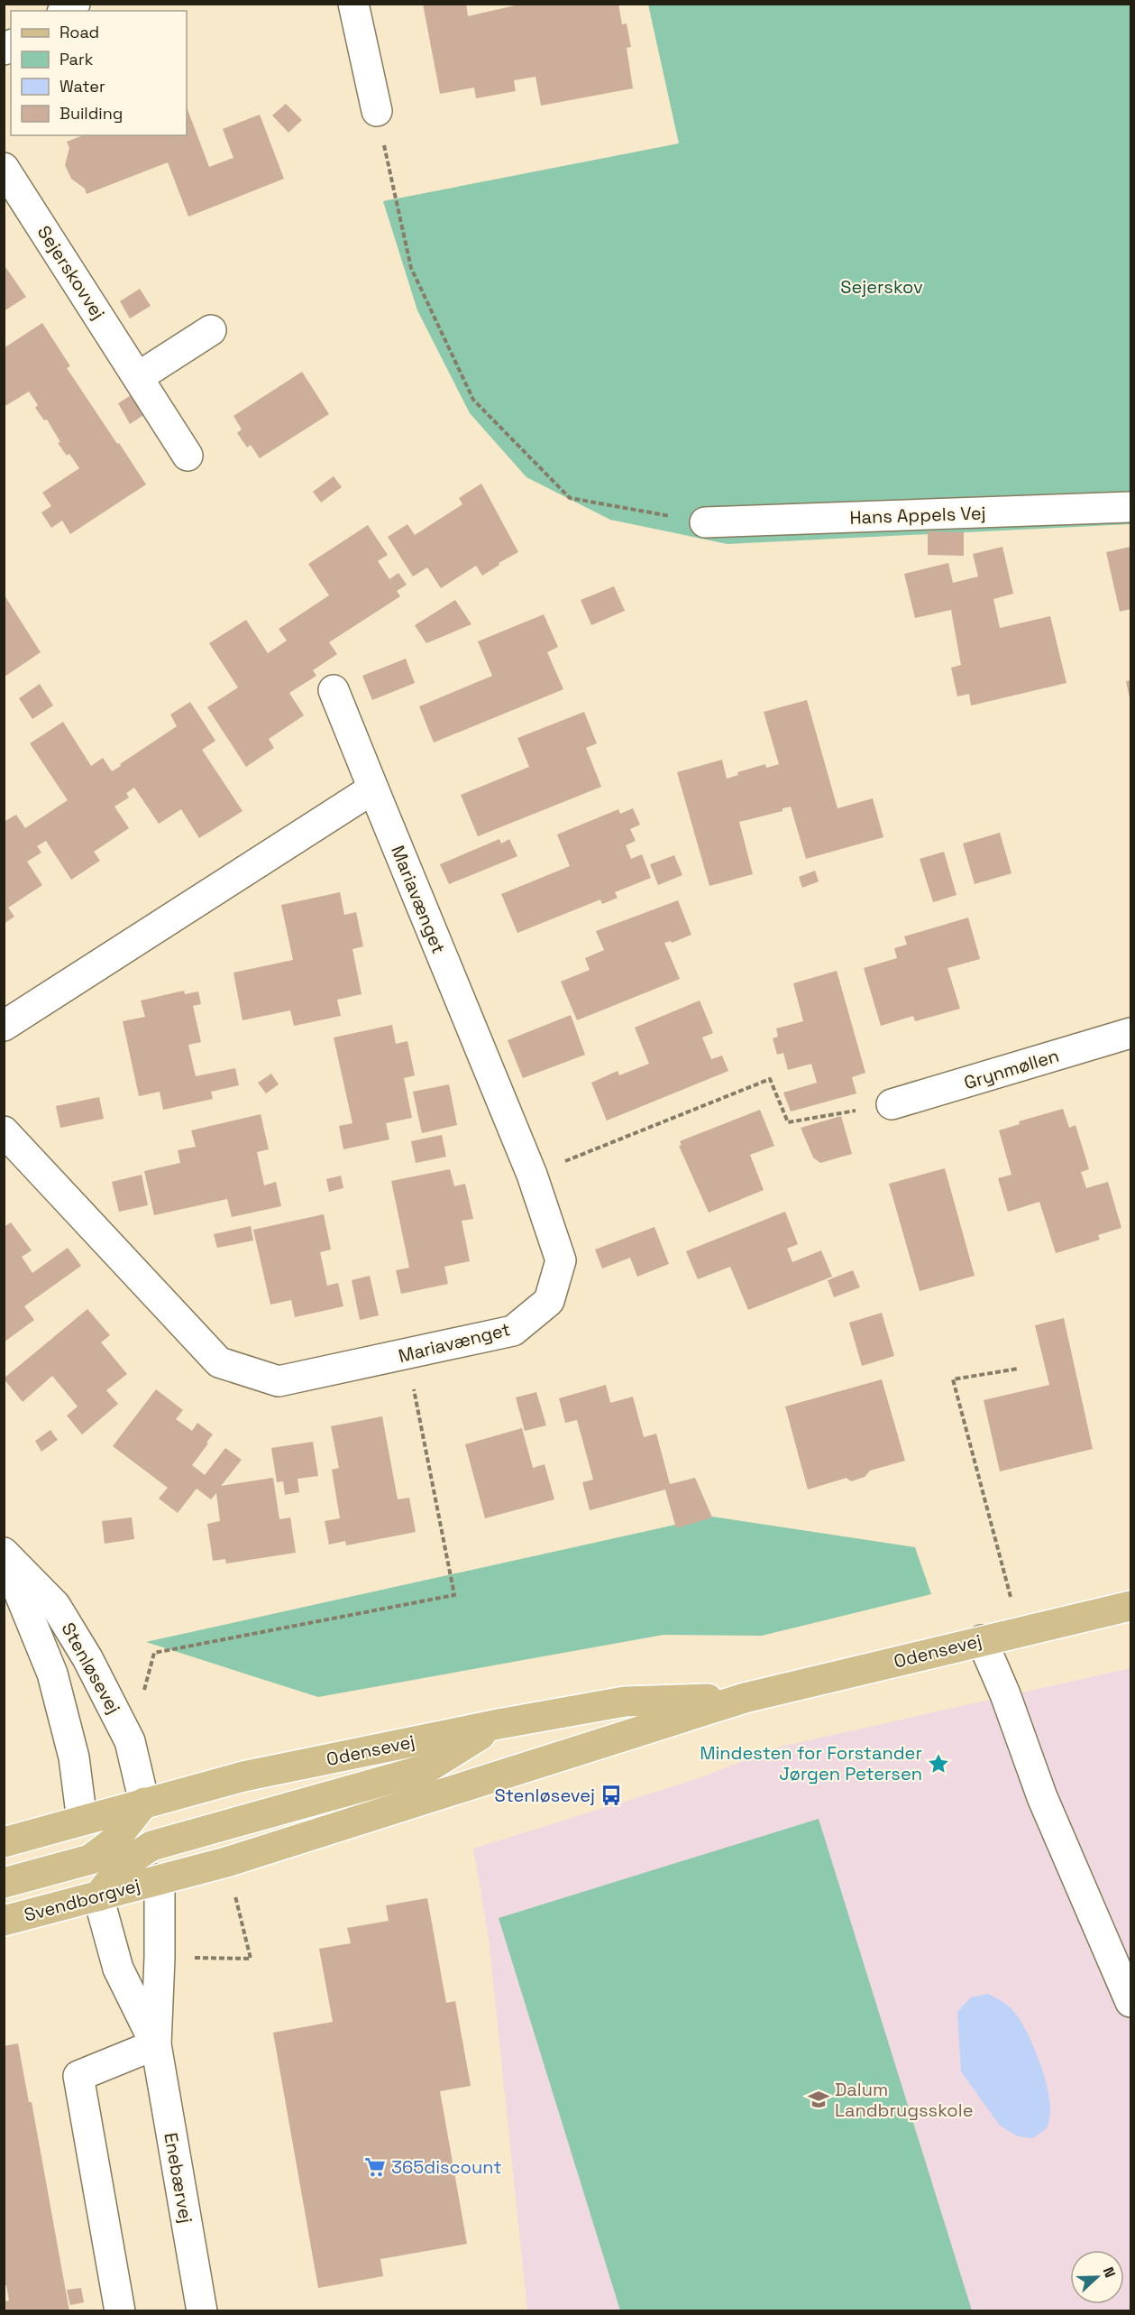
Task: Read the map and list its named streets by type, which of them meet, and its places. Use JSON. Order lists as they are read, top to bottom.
{
  "streets": {
    "main road": ["Odensevej", "Svendborgvej"],
    "street": [
      "Sejerskovvej",
      "Hans Appels Vej",
      "Mariavænget",
      "Grynmøllen",
      "Stenløsevej",
      "Enebærvej"
    ]
  },
  "crossings": [
    ["Odensevej", "Stenløsevej"],
    ["Odensevej", "Svendborgvej"],
    ["Odensevej", "Enebærvej"],
    ["Svendborgvej", "Enebærvej"]
  ],
  "parks": ["Sejerskov"],
  "places": {
    "place": ["Mindesten for Forstander Jørgen Petersen"],
    "bus stop": ["Stenløsevej"],
    "school or university": ["Dalum Landbrugsskole"],
    "supermarket": ["365discount"]
  },
  "legend": [
    "Road",
    "Park",
    "Water",
    "Building"
  ],
  "north": "right"
}
